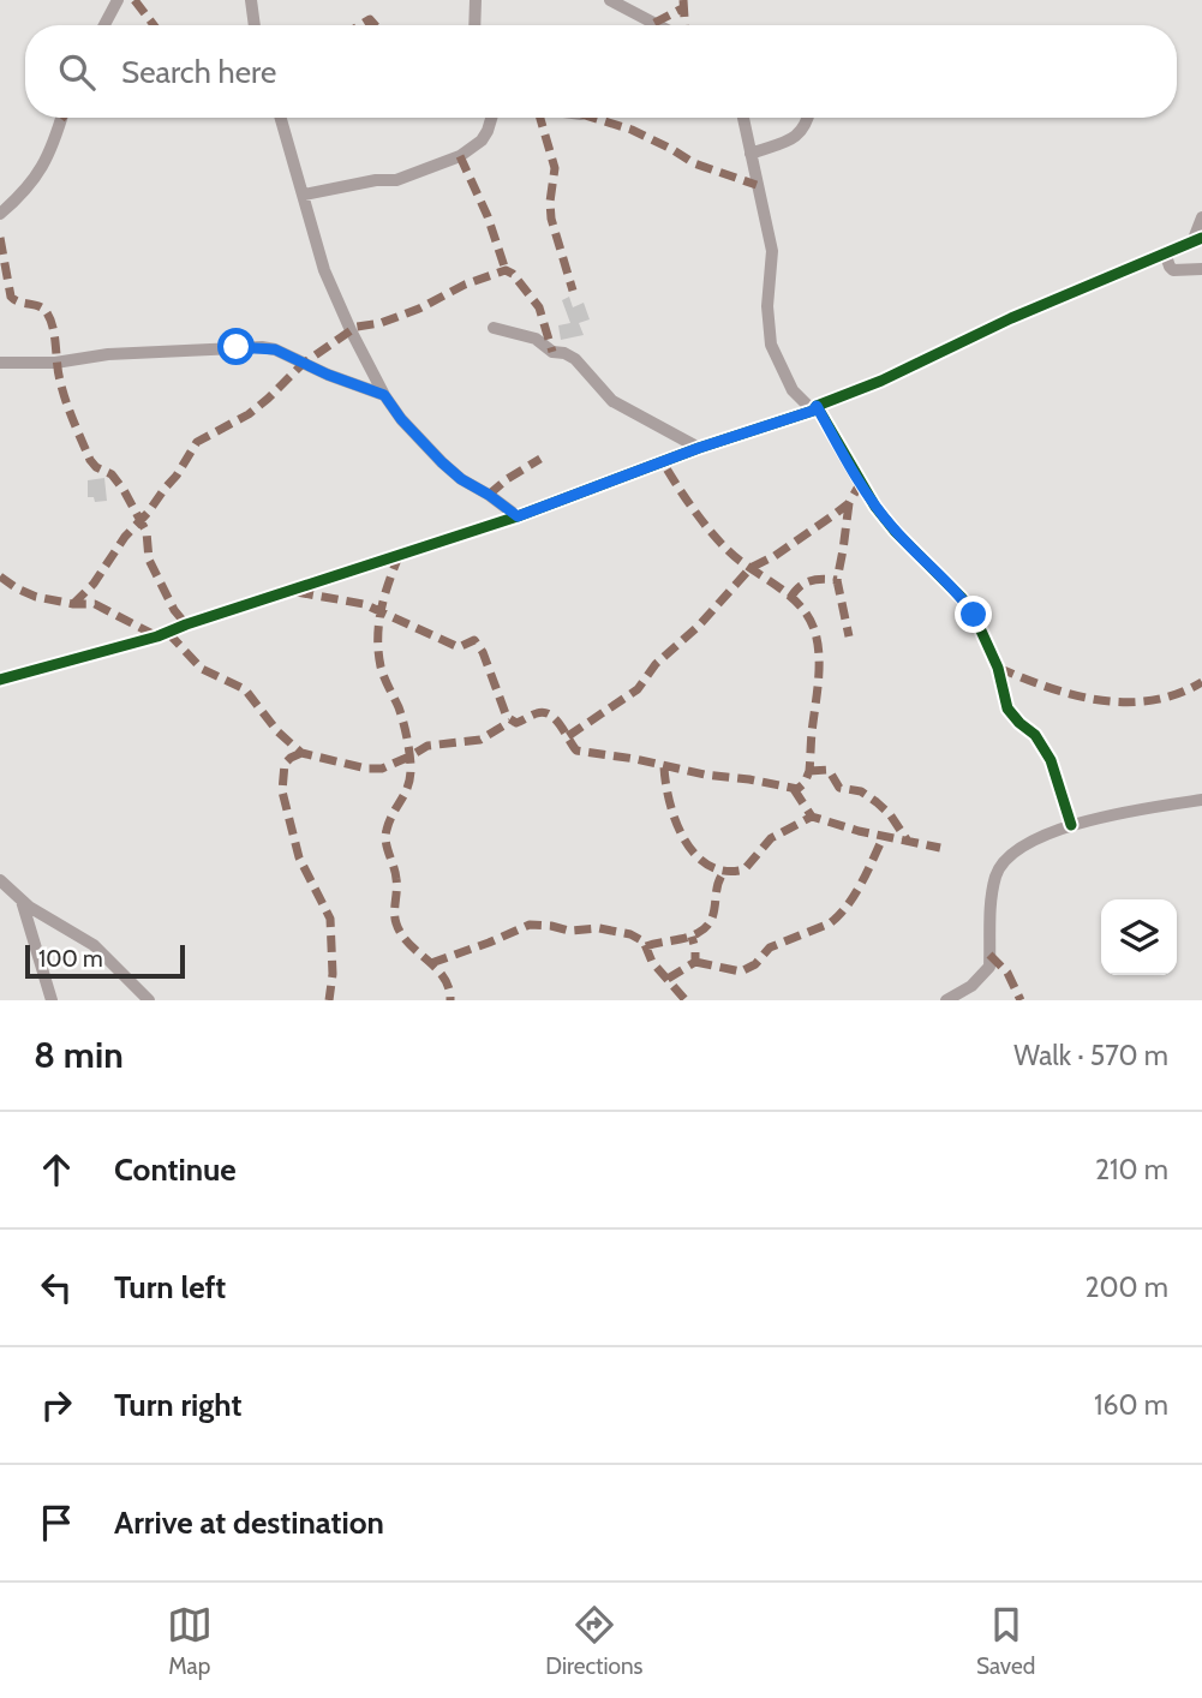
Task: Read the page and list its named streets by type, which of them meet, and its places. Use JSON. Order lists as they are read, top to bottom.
{
  "scale_bar": "100 m",
  "page": {
    "search": "Search here",
    "scale": "100 m",
    "heading": ["8 min", "Walk · 570 m"],
    "list": [
      ["Continue", "210 m"],
      ["Turn left", "200 m"],
      ["Turn right", "160 m"],
      "Arrive at destination"
    ],
    "nav": ["Map", "Directions", "Saved"]
  }
}
